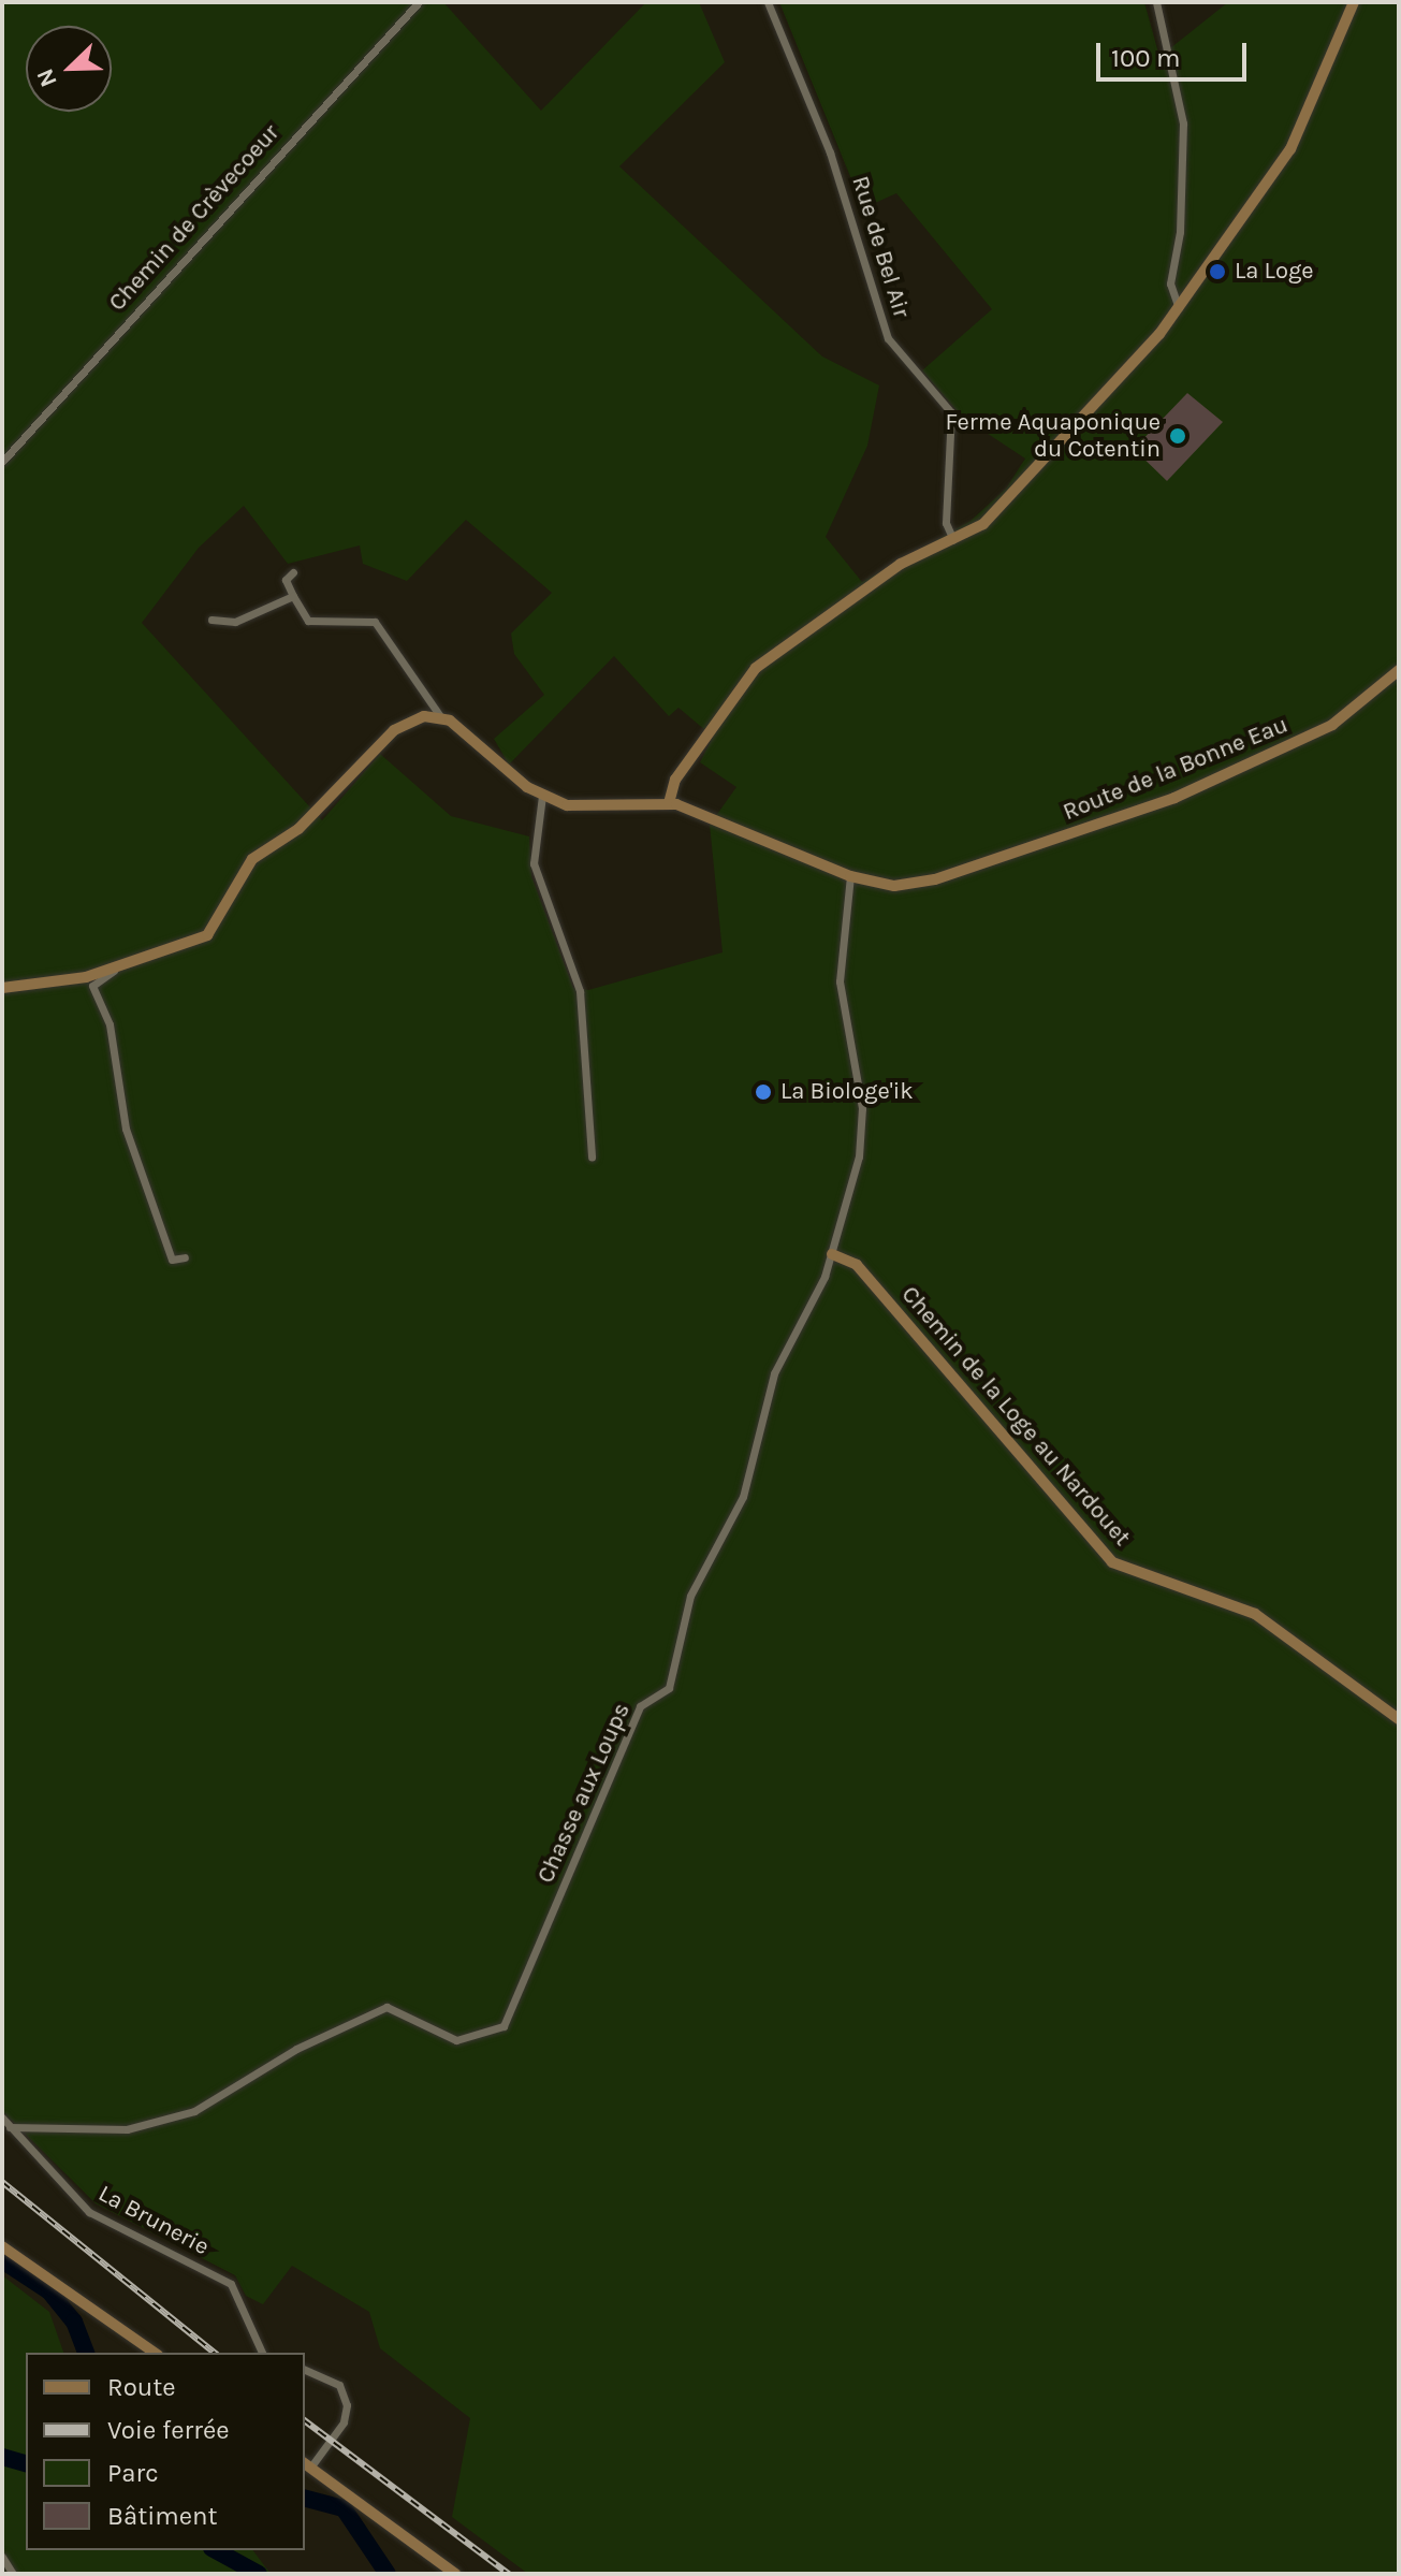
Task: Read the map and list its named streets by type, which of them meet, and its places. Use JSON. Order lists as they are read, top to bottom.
{
  "streets": {
    "street": [
      "Chemin de Crèvecoeur",
      "Rue de Bel Air",
      "Route de la Bonne Eau",
      "Chemin de la Loge au Nardouet",
      "Chasse aux Loups",
      "La Brunerie"
    ]
  },
  "crossings": [
    ["Route de la Bonne Eau", "Chasse aux Loups"],
    ["Chemin de la Loge au Nardouet", "Chasse aux Loups"],
    ["Chasse aux Loups", "La Brunerie"]
  ],
  "places": ["La Loge", "Ferme Aquaponique du Cotentin", "La Biologe'ik"],
  "legend": [
    "Route",
    "Voie ferrée",
    "Parc",
    "Bâtiment"
  ],
  "scale_bar": "100 m",
  "north": "bottom left"
}
